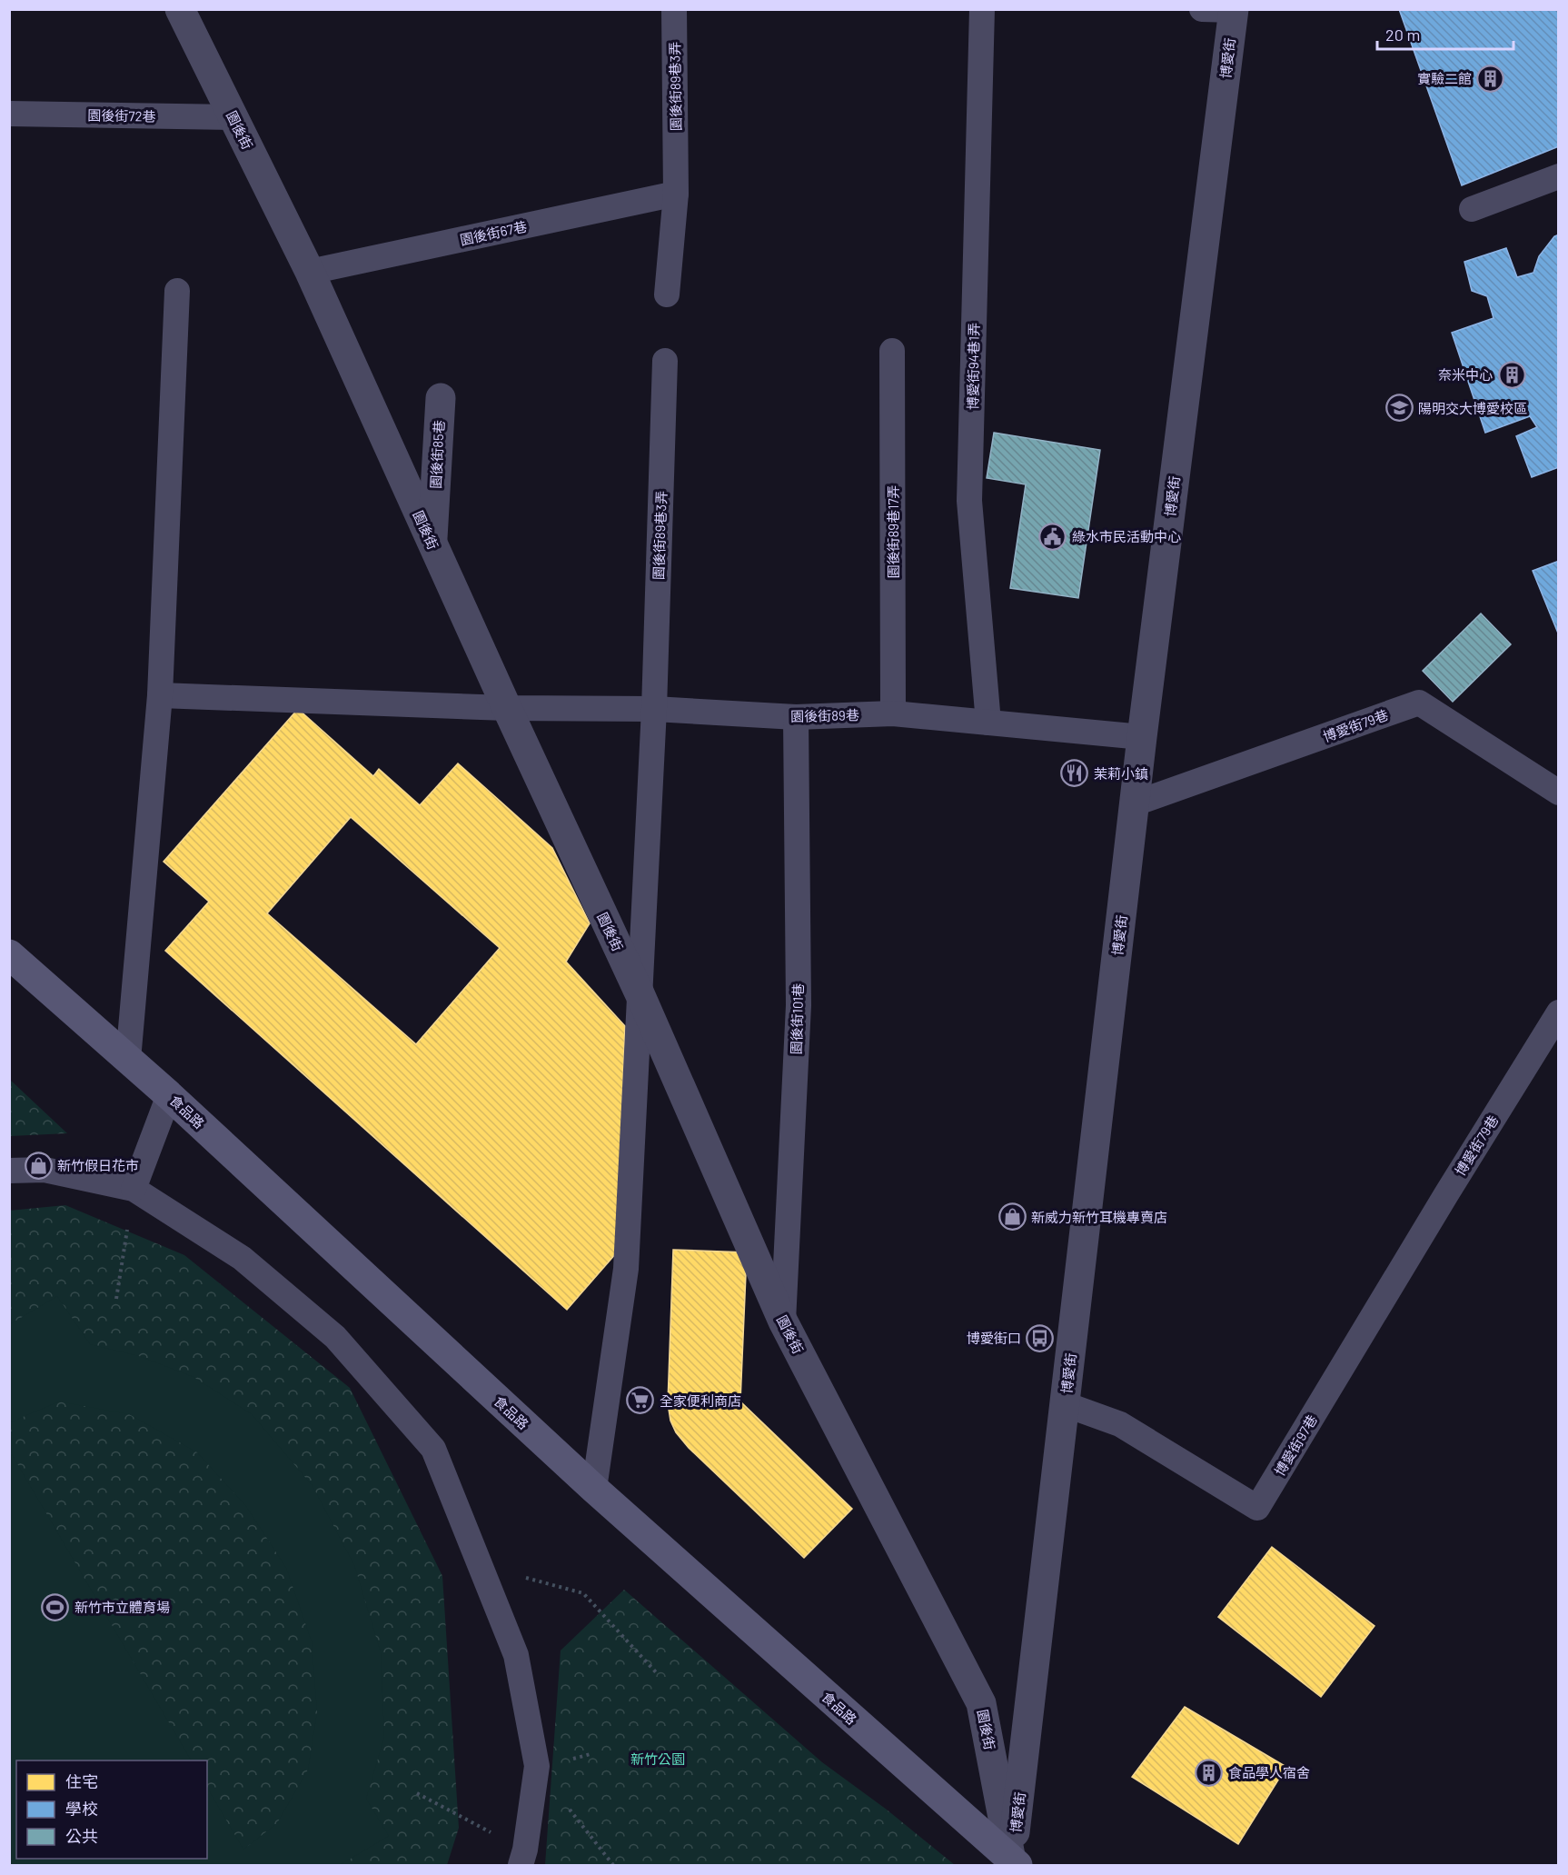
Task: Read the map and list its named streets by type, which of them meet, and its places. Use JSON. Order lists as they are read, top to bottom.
{
  "streets": {
    "street": [
      "博愛街",
      "園後街",
      "園後街85巷",
      "食品路"
    ],
    "lane": [
      "園後街89巷3弄",
      "園後街72巷",
      "園後街67巷",
      "博愛街94巷1弄",
      "園後街89巷17弄",
      "園後街89巷",
      "博愛街79巷",
      "園後街101巷",
      "博愛街97巷"
    ]
  },
  "crossings": [
    ["博愛街", "園後街"],
    ["博愛街", "園後街89巷"],
    ["博愛街", "博愛街79巷"],
    ["博愛街", "食品路"],
    ["博愛街", "博愛街97巷"],
    ["園後街89巷3弄", "園後街"],
    ["園後街89巷3弄", "園後街67巷"],
    ["園後街89巷3弄", "園後街89巷"],
    ["園後街89巷3弄", "食品路"],
    ["園後街72巷", "園後街"],
    ["園後街", "園後街67巷"],
    ["園後街", "園後街85巷"],
    ["園後街", "園後街89巷"],
    ["園後街", "園後街101巷"],
    ["園後街", "食品路"],
    ["博愛街94巷1弄", "園後街89巷"],
    ["園後街89巷17弄", "園後街89巷"],
    ["園後街89巷", "園後街101巷"],
    ["博愛街79巷", "博愛街97巷"]
  ],
  "parks": ["新竹公園"],
  "places": {
    "building": ["實驗二館", "奈米中心", "食品學人宿舍"],
    "school or university": ["陽明交大博愛校區"],
    "public building": ["綠水市民活動中心"],
    "restaurant": ["茉莉小鎮"],
    "shop": ["新竹假日花市", "新威力新竹耳機專賣店"],
    "bus stop": ["博愛街口"],
    "supermarket": ["全家便利商店"],
    "sports": ["新竹市立體育場"]
  },
  "legend": ["住宅", "學校", "公共"],
  "scale_bar": "20 m"
}
